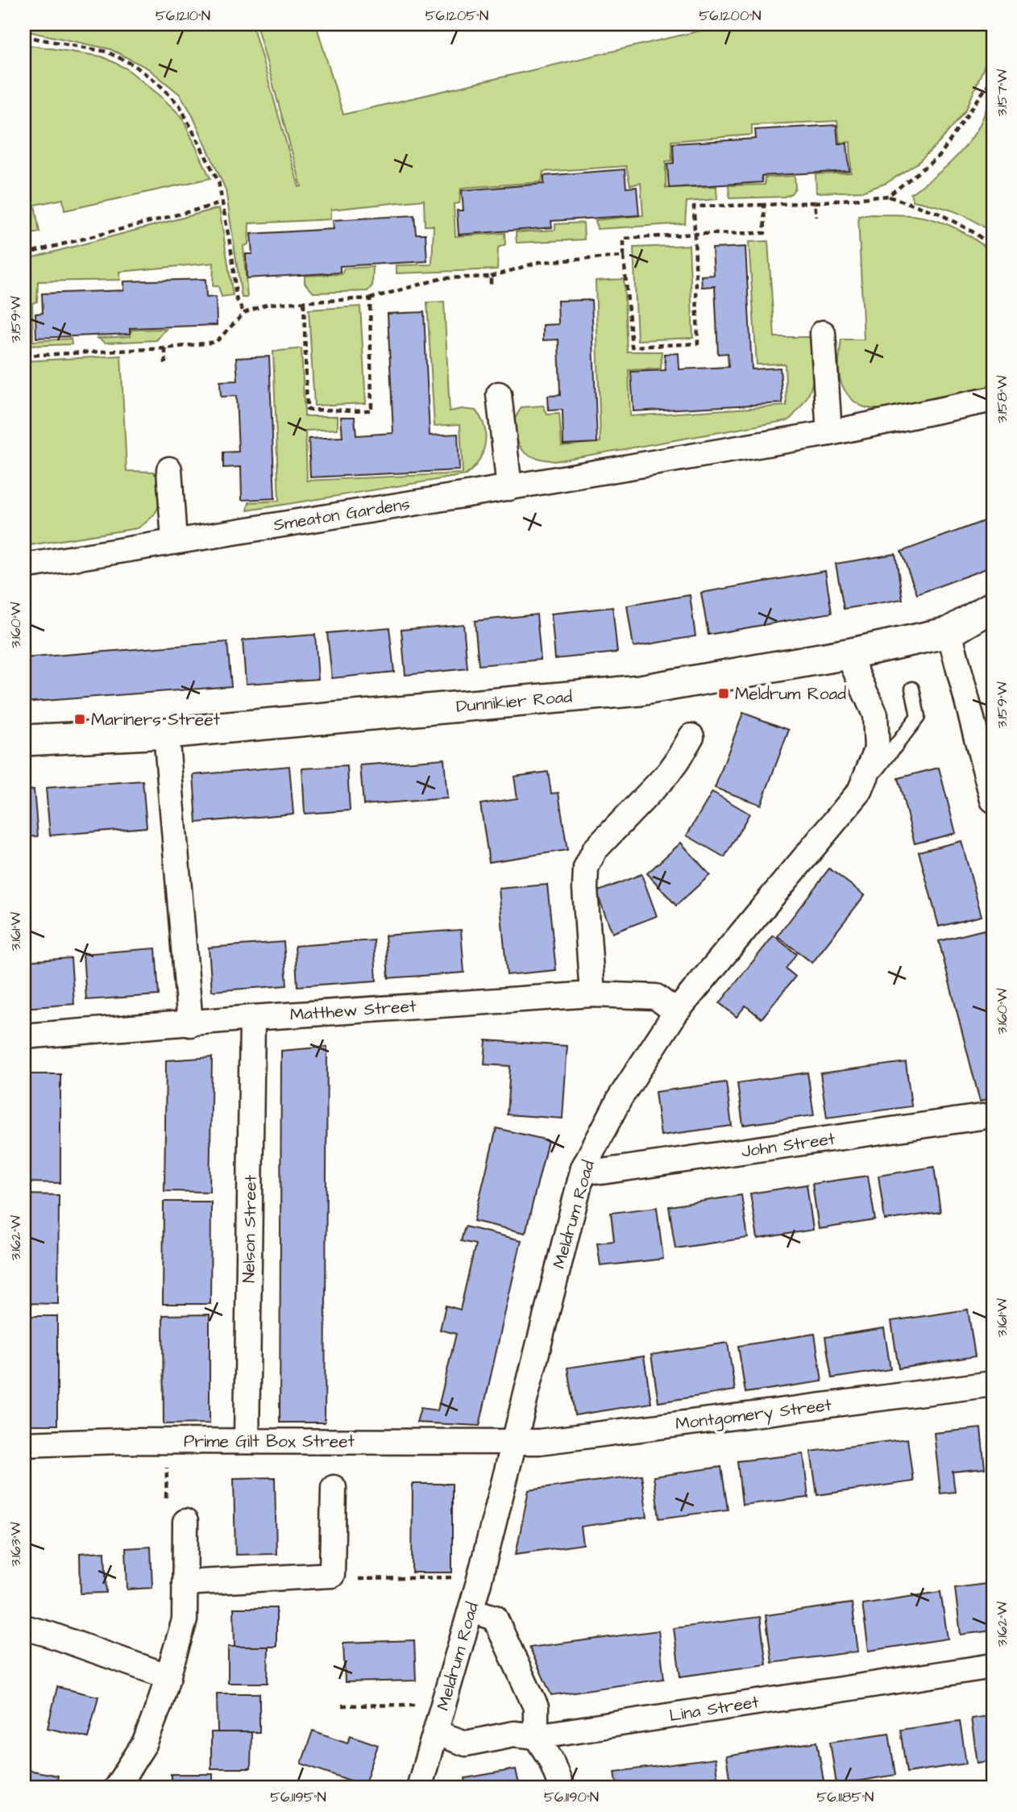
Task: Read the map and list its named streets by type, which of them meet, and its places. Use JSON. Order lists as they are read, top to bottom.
{
  "streets": {
    "street": [
      "Smeaton Gardens",
      "Dunnikier Road",
      "Matthew Street",
      "John Street",
      "Meldrum Road",
      "Nelson Street",
      "Montgomery Street",
      "Prime Gilt Box Street",
      "Lina Street"
    ]
  },
  "crossings": [
    ["Dunnikier Road", "Meldrum Road"],
    ["Matthew Street", "Meldrum Road"],
    ["Matthew Street", "Nelson Street"],
    ["John Street", "Meldrum Road"],
    ["Meldrum Road", "Montgomery Street"],
    ["Meldrum Road", "Prime Gilt Box Street"],
    ["Meldrum Road", "Lina Street"],
    ["Nelson Street", "Prime Gilt Box Street"],
    ["Montgomery Street", "Prime Gilt Box Street"]
  ],
  "places": {
    "transit": ["Meldrum Road", "Mariners Street"]
  },
  "coordinates": [
    "56.1210°N",
    "56.1205°N",
    "56.1200°N",
    "3.157°W",
    "3.159°W",
    "3.158°W",
    "3.160°W",
    "3.161°W",
    "3.162°W",
    "3.163°W",
    "56.1195°N",
    "56.1190°N",
    "56.1185°N"
  ]
}
